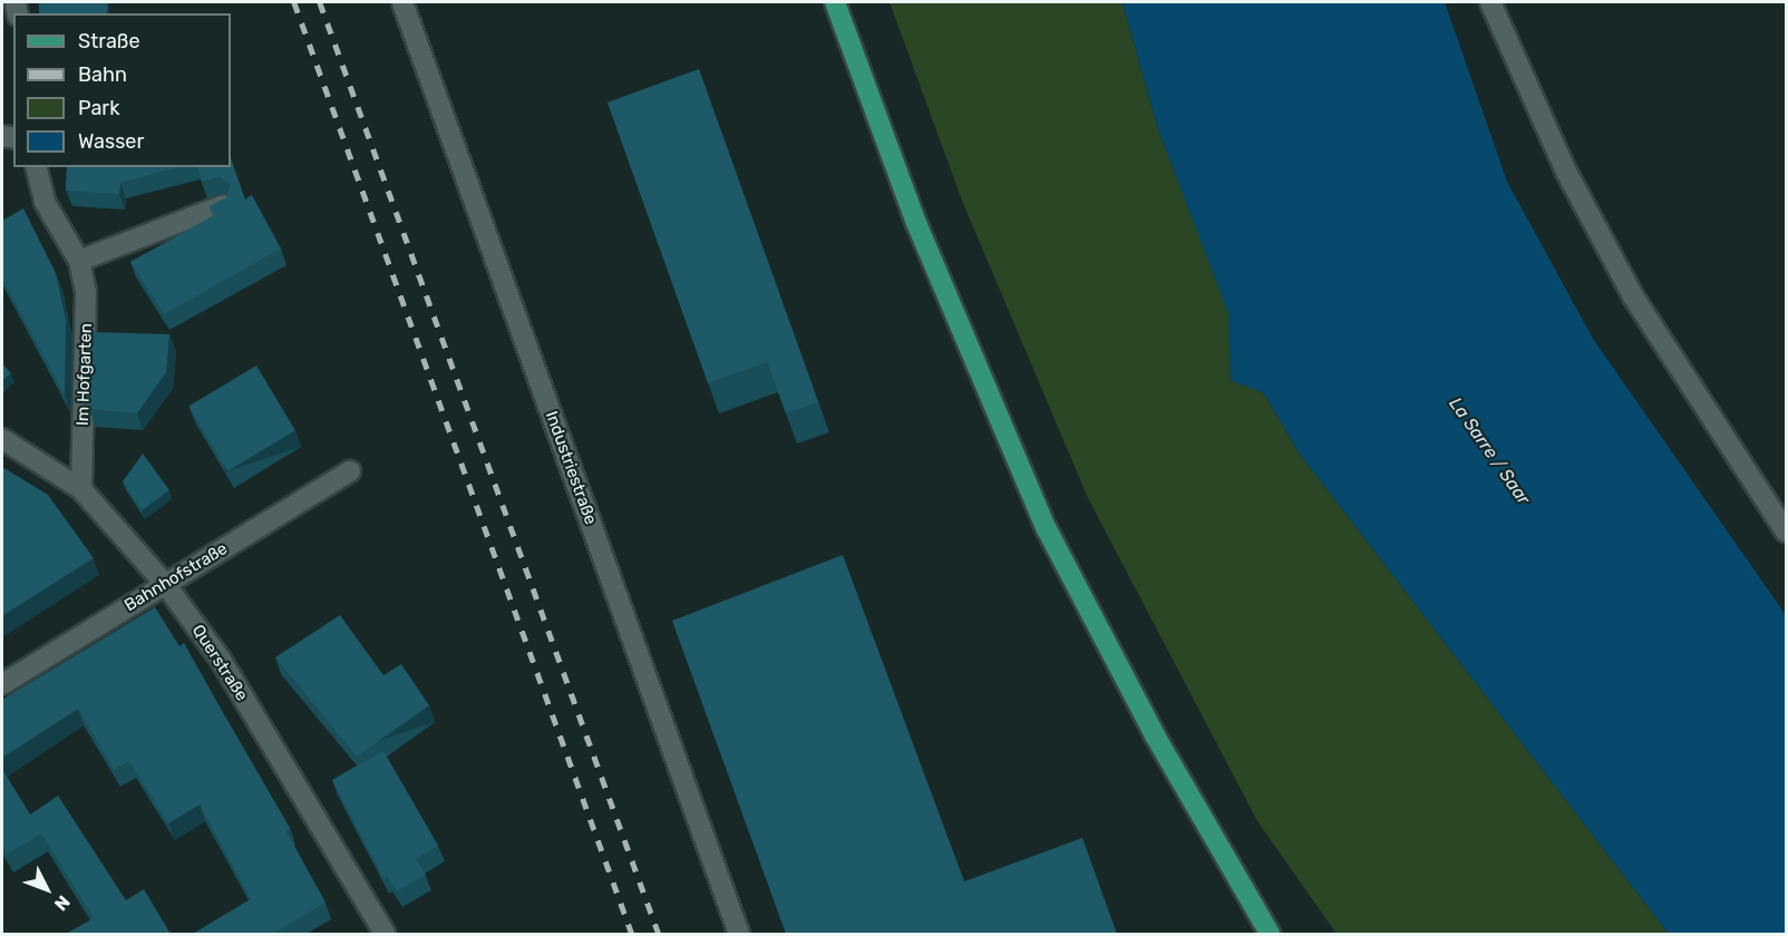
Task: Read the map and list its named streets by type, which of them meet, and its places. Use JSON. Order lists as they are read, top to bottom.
{
  "streets": {
    "street": [
      "Im Hofgarten",
      "Industriestraße",
      "Bahnhofstraße",
      "Querstraße"
    ]
  },
  "crossings": [
    ["Im Hofgarten", "Querstraße"],
    ["Bahnhofstraße", "Querstraße"]
  ],
  "water": ["La Sarre / Saar"],
  "legend": [
    "Straße",
    "Bahn",
    "Park",
    "Wasser"
  ],
  "north": "bottom right"
}
